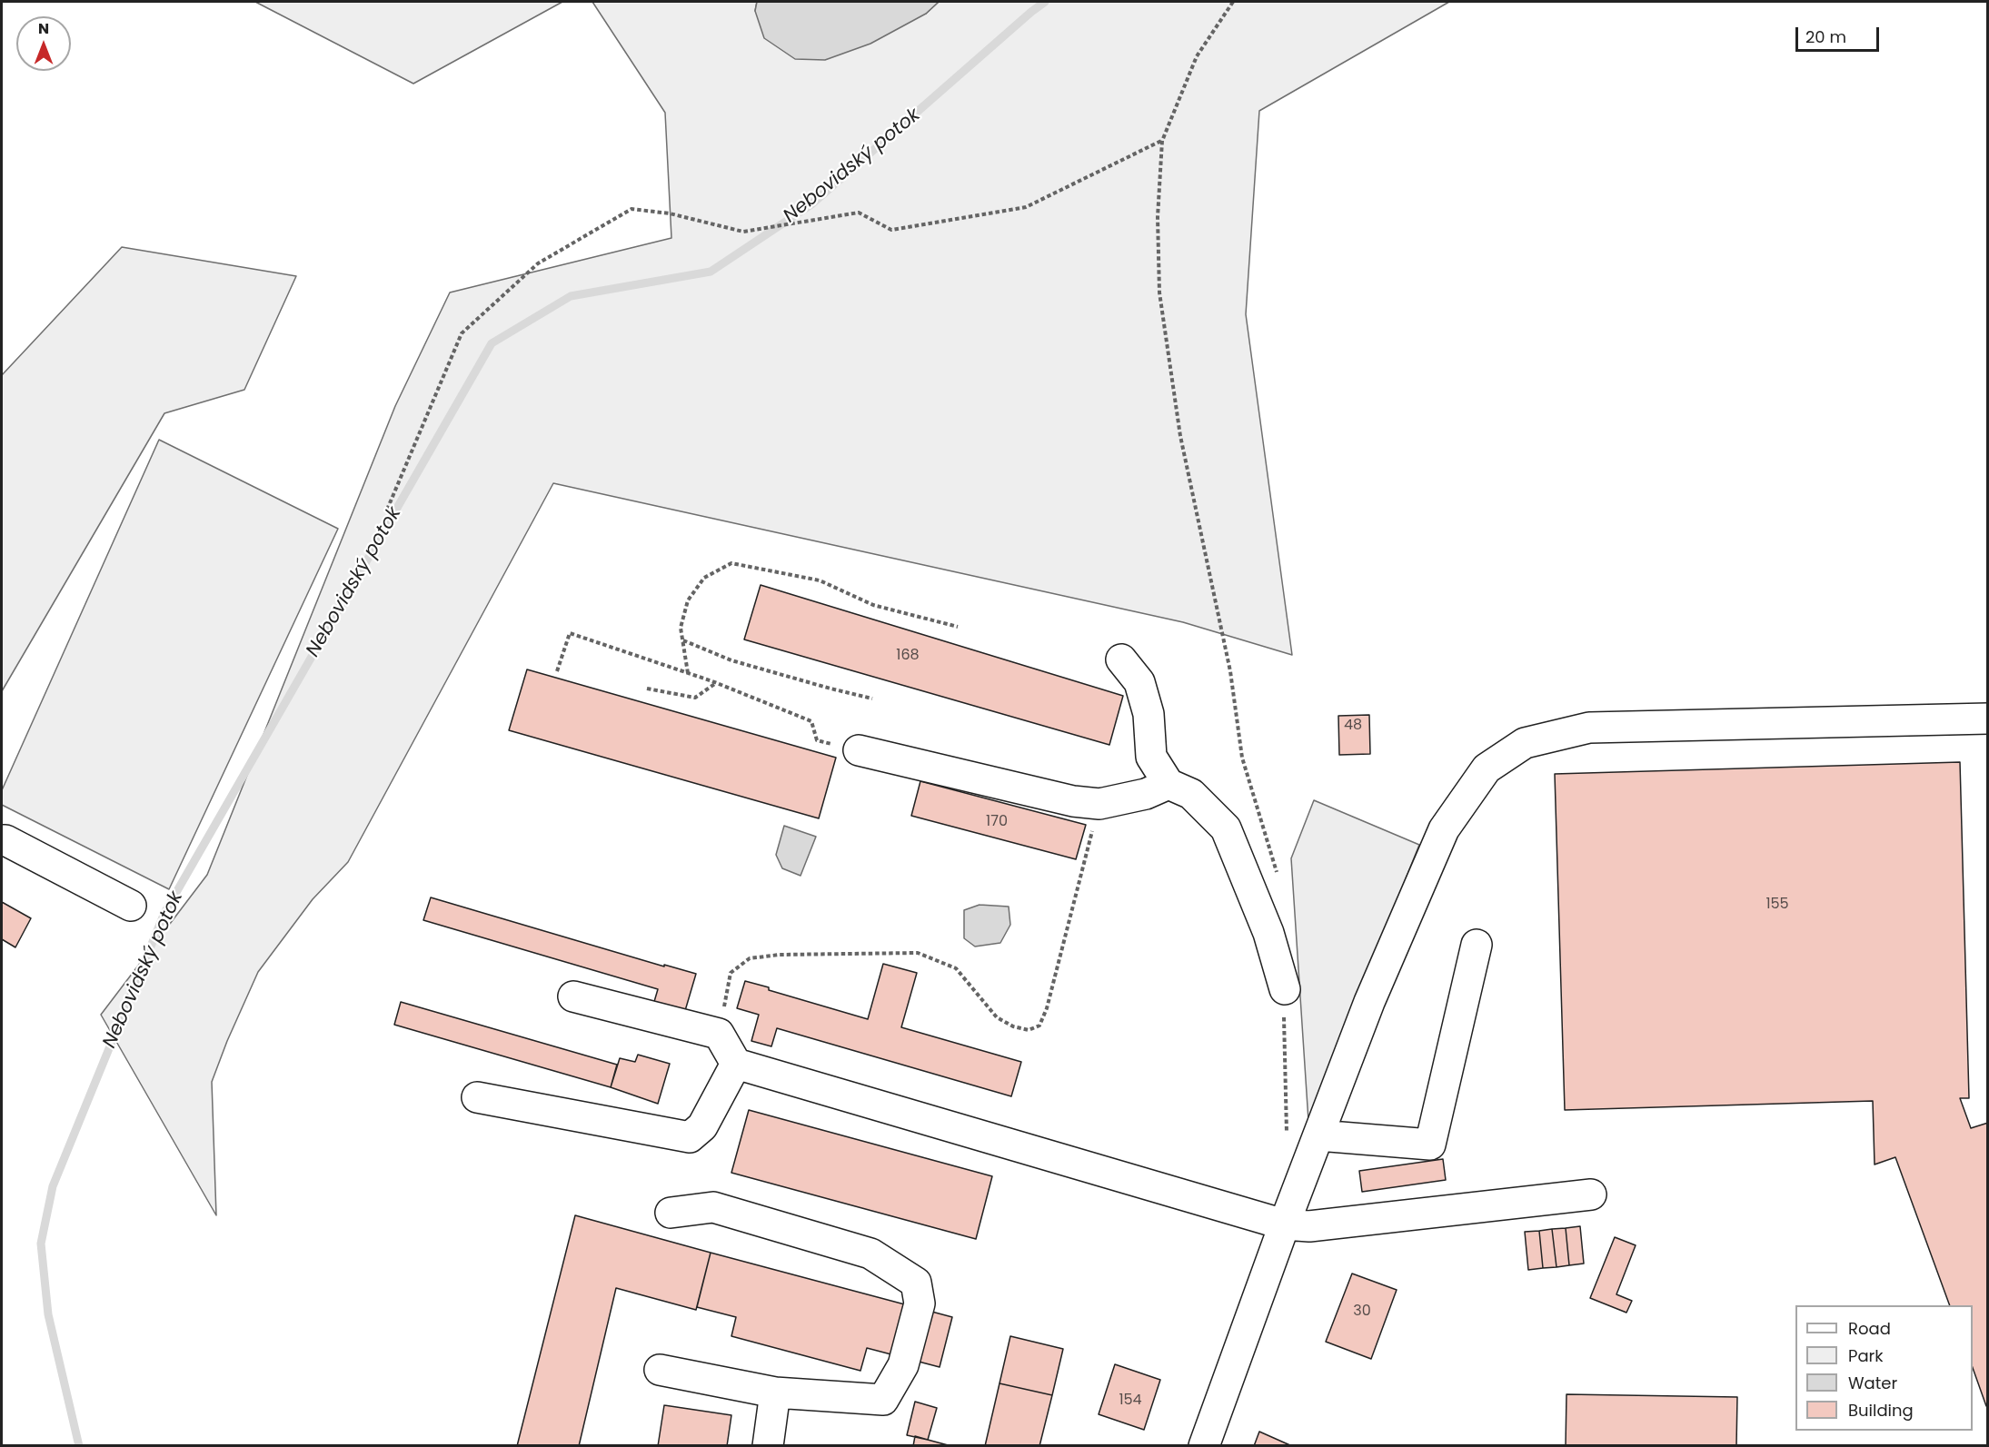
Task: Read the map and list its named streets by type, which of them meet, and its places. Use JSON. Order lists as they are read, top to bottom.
{
  "water": ["Nebovidský potok"],
  "house_numbers": [
    "168",
    "48",
    "170",
    "155",
    "30",
    "154"
  ],
  "legend": [
    "Road",
    "Park",
    "Water",
    "Building"
  ],
  "scale_bar": "20 m",
  "north": "top"
}
